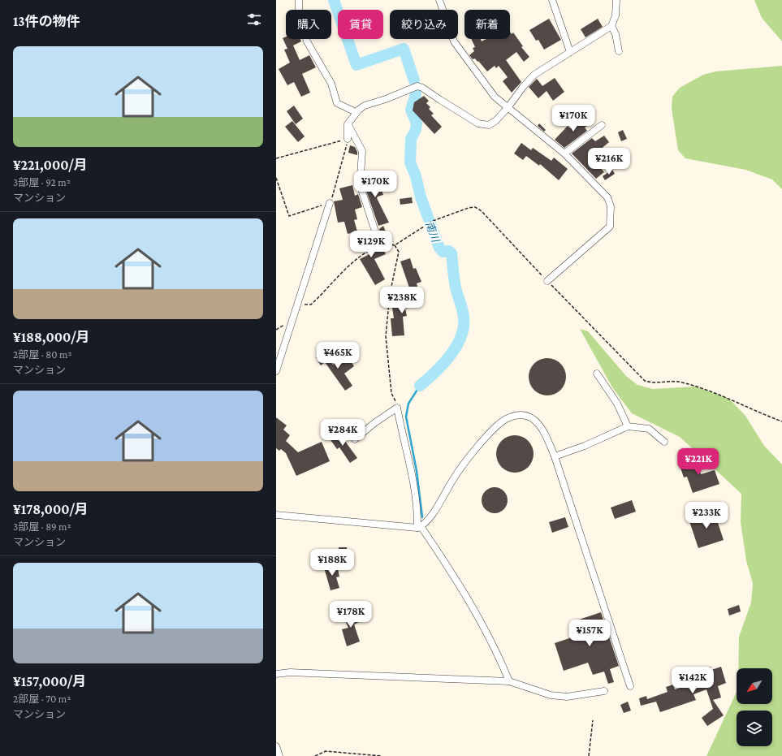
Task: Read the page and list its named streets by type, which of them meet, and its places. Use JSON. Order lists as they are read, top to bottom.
{
  "water": ["南川"],
  "north": "bottom left",
  "page": {
    "heading": "13件の物件",
    "chip": [
      "購入",
      "賃貸",
      "絞り込み",
      "新着"
    ],
    "list": [
      {
        "name": "¥221,000/月",
        "note": "3部屋 · 92 m² · マンション"
      },
      {
        "name": "¥188,000/月",
        "note": "2部屋 · 80 m² · マンション"
      },
      {
        "name": "¥178,000/月",
        "note": "3部屋 · 89 m² · マンション"
      },
      {
        "name": "¥157,000/月",
        "note": "2部屋 · 70 m² · マンション"
      }
    ],
    "price": [
      "¥170K",
      "¥216K",
      "¥170K",
      "¥129K",
      "¥238K",
      "¥465K",
      "¥284K",
      "¥221K",
      "¥233K",
      "¥188K",
      "¥178K",
      "¥157K",
      "¥142K"
    ]
  }
}
